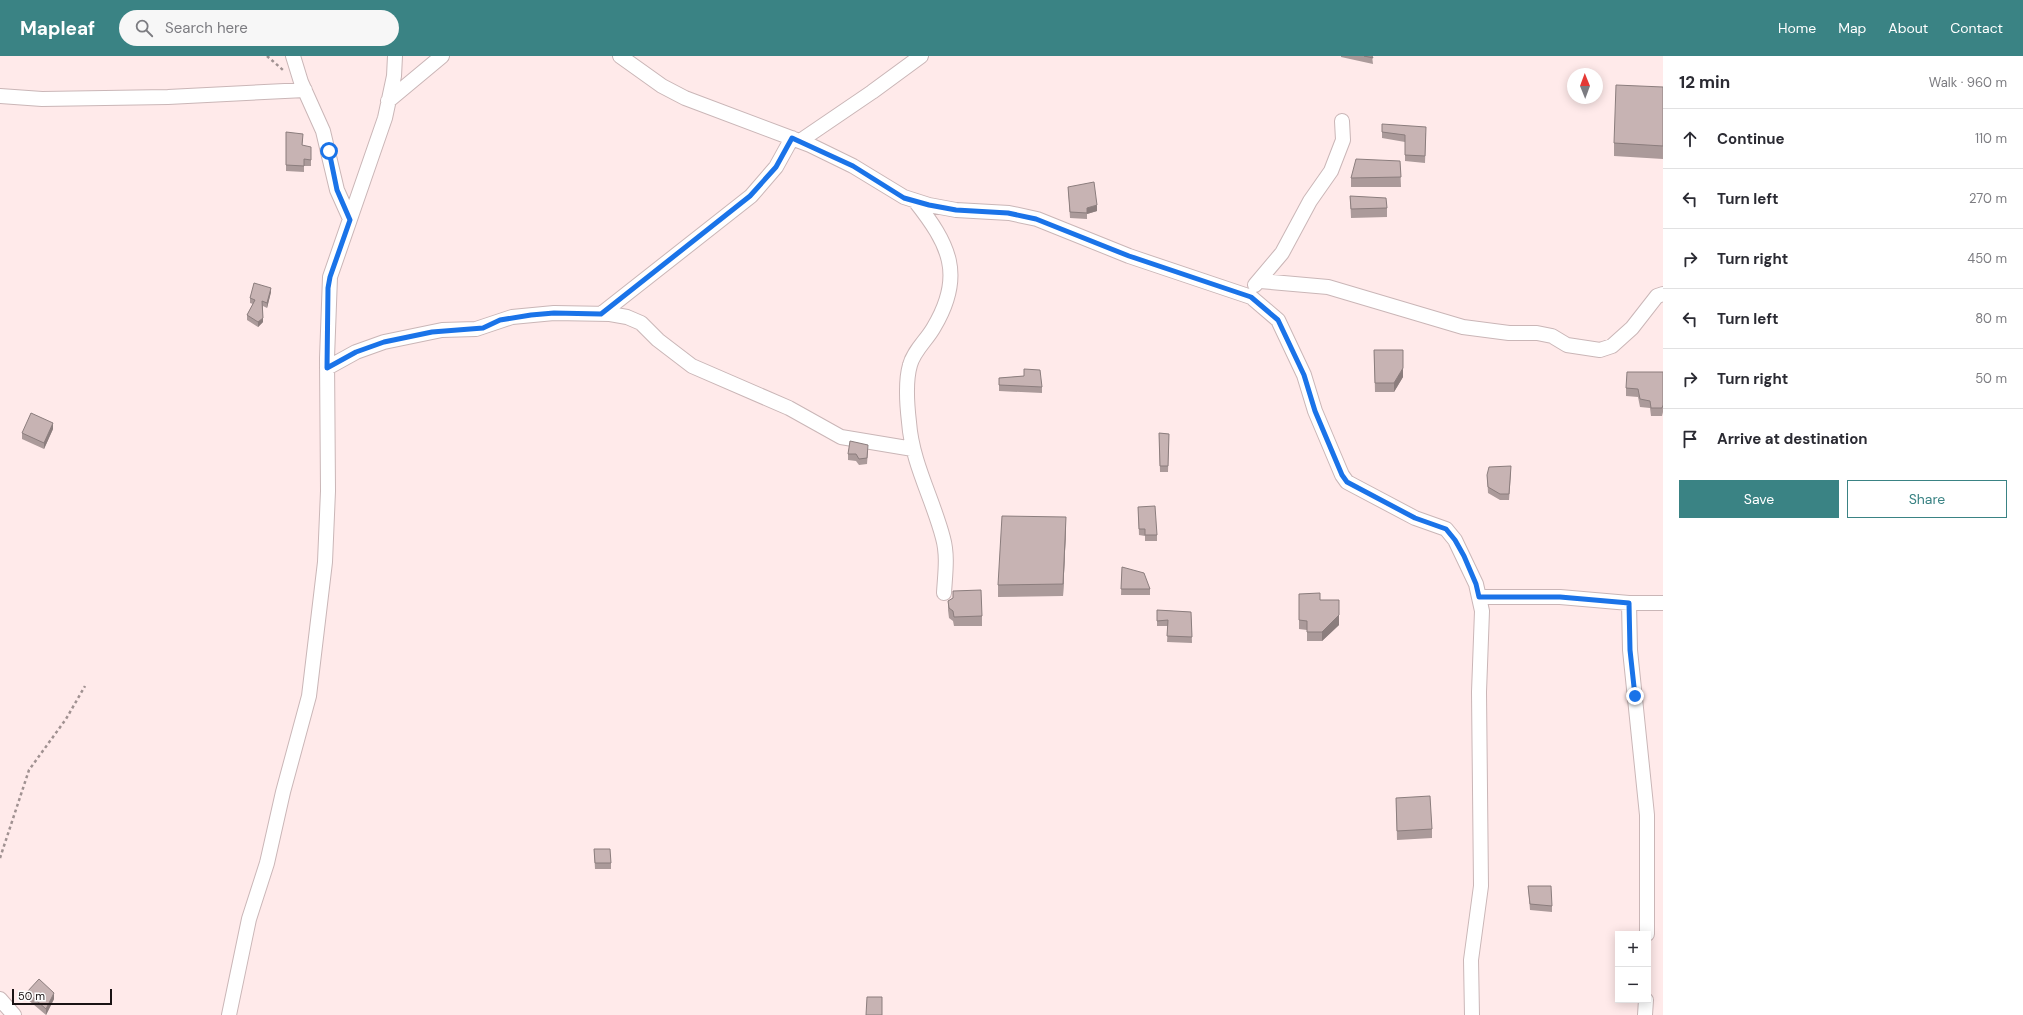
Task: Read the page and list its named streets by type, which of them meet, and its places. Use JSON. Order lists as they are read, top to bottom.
{
  "scale_bar": "50 m",
  "north": "top",
  "page": {
    "header": "Mapleaf",
    "search": "Search here",
    "nav": [
      "Home",
      "Map",
      "About",
      "Contact"
    ],
    "heading": ["12 min", "Walk · 960 m"],
    "list": [
      ["Continue", "110 m"],
      ["Turn left", "270 m"],
      ["Turn right", "450 m"],
      ["Turn left", "80 m"],
      ["Turn right", "50 m"],
      "Arrive at destination"
    ],
    "buttons": ["Save", "Share"],
    "map_buttons": ["+", "−"],
    "scale": "50 m"
  }
}
